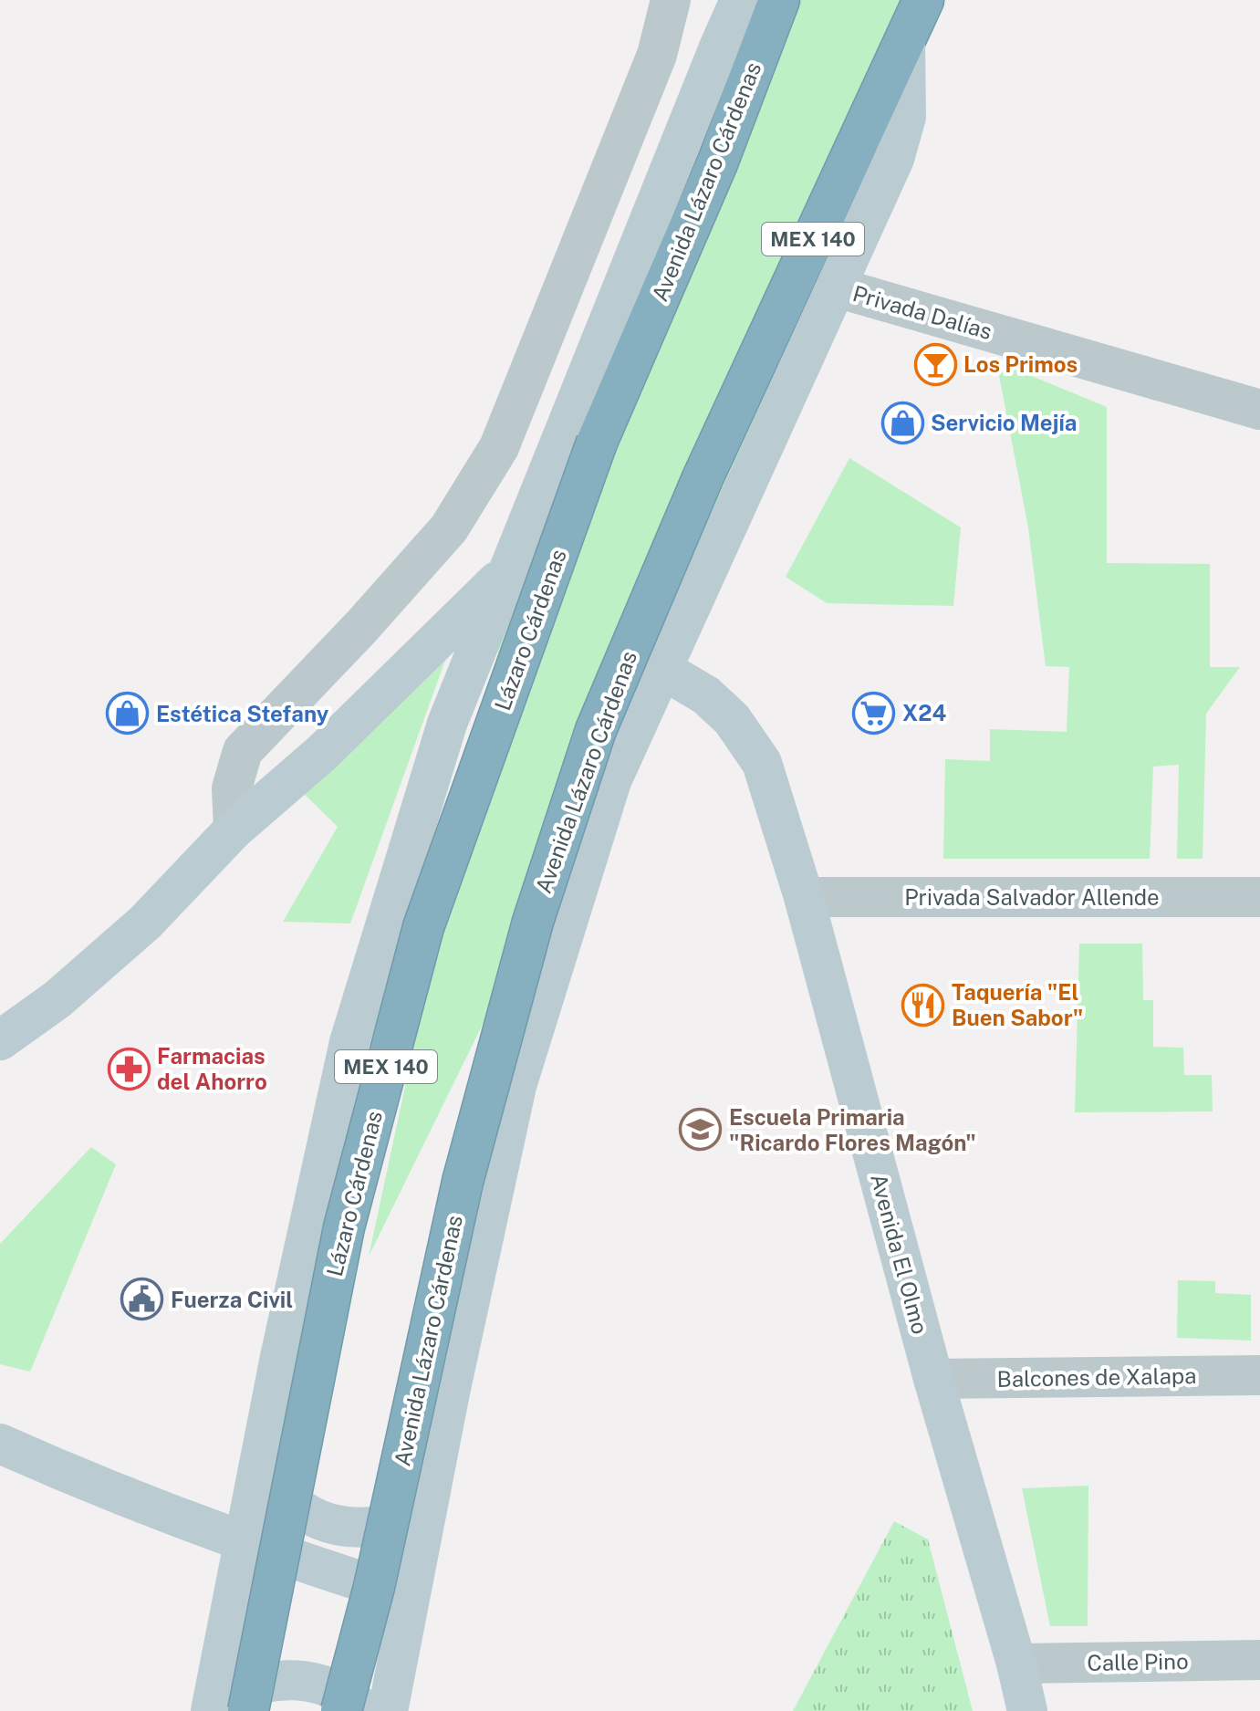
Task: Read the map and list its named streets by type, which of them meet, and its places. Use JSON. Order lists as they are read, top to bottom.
{
  "streets": {
    "highway": ["Avenida Lázaro Cárdenas", "MEX 140", "Lázaro Cárdenas"],
    "street": [
      "Privada Dalías",
      "Privada Salvador Allende",
      "Avenida El Olmo",
      "Balcones de Xalapa",
      "Calle Pino"
    ]
  },
  "crossings": [
    ["Avenida Lázaro Cárdenas", "MEX 140"],
    ["Avenida Lázaro Cárdenas", "Lázaro Cárdenas"],
    ["Privada Salvador Allende", "Avenida El Olmo"],
    ["Avenida El Olmo", "Balcones de Xalapa"],
    ["Avenida El Olmo", "Calle Pino"]
  ],
  "places": {
    "bar": ["Los Primos"],
    "shop": ["Servicio Mejía", "Estética Stefany"],
    "supermarket": ["X24"],
    "restaurant": ["Taquería \"El Buen Sabor\""],
    "pharmacy": ["Farmacias del Ahorro"],
    "school or university": ["Escuela Primaria \"Ricardo Flores Magón\""],
    "public building": ["Fuerza Civil"]
  }
}
